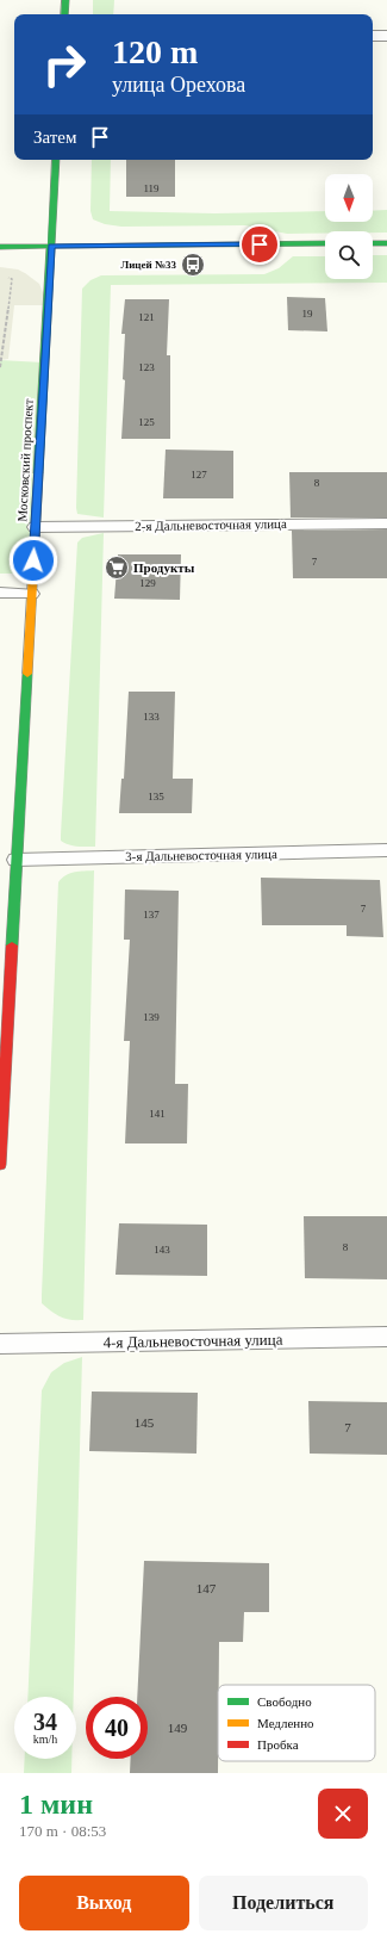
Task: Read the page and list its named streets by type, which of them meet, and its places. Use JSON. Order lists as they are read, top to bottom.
{
  "streets": {
    "street": ["Московский проспект"],
    "lane": ["2-я Дальневосточная улица", "3-я Дальневосточная улица", "4-я Дальневосточная улица"]
  },
  "crossings": [
    ["Московский проспект", "2-я Дальневосточная улица"],
    ["Московский проспект", "3-я Дальневосточная улица"]
  ],
  "places": {
    "bus stop": ["Лицей №33"],
    "supermarket": ["Продукты"]
  },
  "house_numbers": [
    "119",
    "19",
    "121",
    "123",
    "125",
    "127",
    "8",
    "7",
    "129",
    "133",
    "135",
    "7",
    "137",
    "139",
    "141",
    "8",
    "143",
    "145",
    "7",
    "147",
    "149"
  ],
  "legend": ["Свободно", "Медленно", "Пробка"],
  "north": "bottom",
  "page": {
    "turn": ["120 m", "улица Орехова"],
    "then": "Затем",
    "speed": "34 km/h",
    "limit": "40",
    "heading": ["1 мин", "170 m · 08:53"],
    "buttons": ["Выход", "Поделиться"]
  }
}
